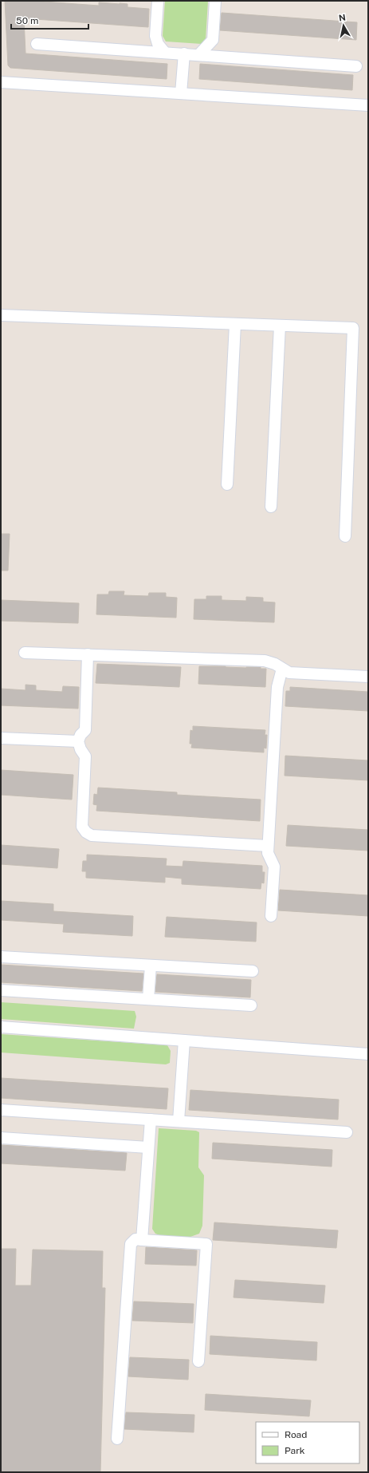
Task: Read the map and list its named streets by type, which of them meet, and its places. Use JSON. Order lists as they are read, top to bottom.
{
  "legend": ["Road", "Park"],
  "scale_bar": "50 m",
  "north": "top"
}
